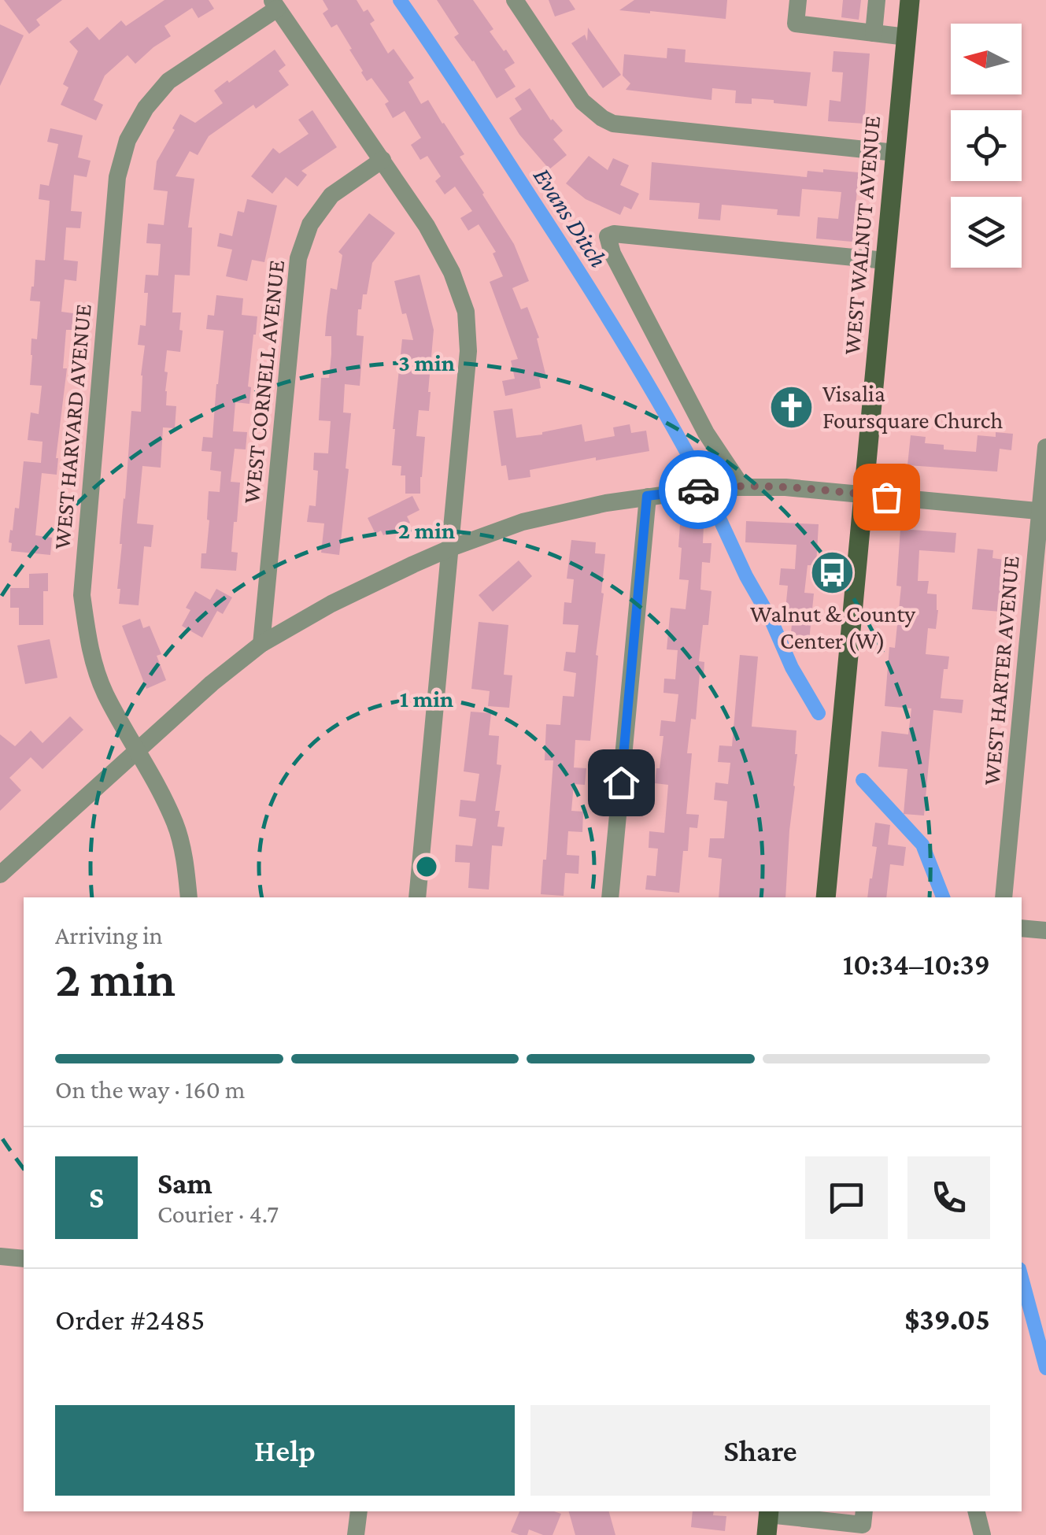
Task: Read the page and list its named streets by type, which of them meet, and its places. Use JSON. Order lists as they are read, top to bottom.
{
  "streets": {
    "main road": ["WEST WALNUT AVENUE"],
    "street": ["WEST CORNELL AVENUE", "WEST HARVARD AVENUE", "WEST HARTER AVENUE"]
  },
  "water": ["Evans Ditch"],
  "places": {
    "church": ["Visalia Foursquare Church"],
    "bus stop": ["Walnut & County Center (W)"]
  },
  "north": "left",
  "page": {
    "heading": ["2 min", "Arriving in", "10:34–10:39"],
    "panel": [
      "Sam",
      "Courier · 4.7",
      "Order #2485",
      "$39.05"
    ],
    "bar": "On the way · 160 m",
    "round": "S",
    "buttons": ["Help", "Share"]
  },
  "rings": ["3 min", "2 min", "1 min"]
}
